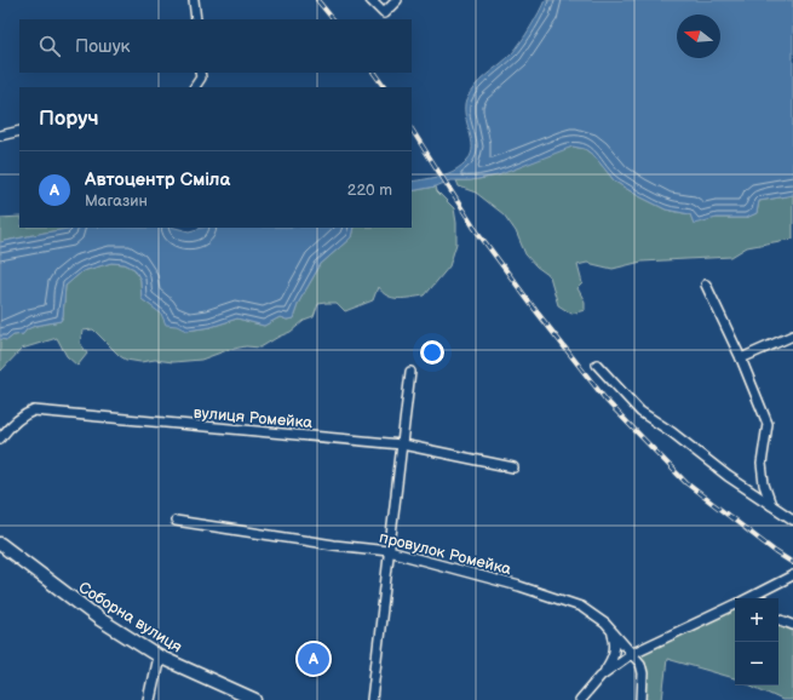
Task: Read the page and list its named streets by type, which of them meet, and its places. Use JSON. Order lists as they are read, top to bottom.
{
  "streets": {
    "main road": ["Соборна вулиця"],
    "street": ["вулиця Ромейка", "провулок Ромейка"]
  },
  "north": "left",
  "page": {
    "search": "Пошук",
    "heading": "Поруч",
    "list": [
      {
        "mark": "A",
        "name": "Автоцентр Сміла",
        "note": "Магазин",
        "value": "220 m"
      }
    ],
    "map_buttons": ["+", "−"],
    "pins": "A"
  }
}
